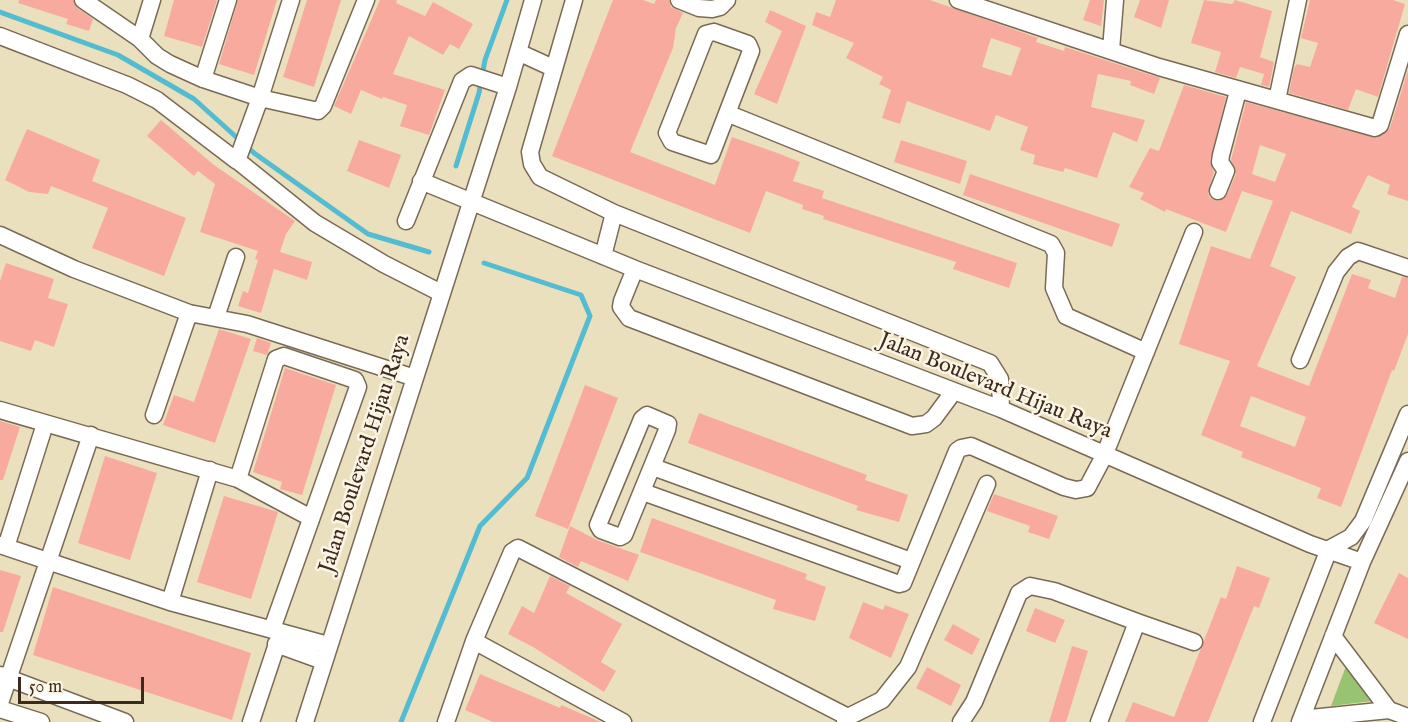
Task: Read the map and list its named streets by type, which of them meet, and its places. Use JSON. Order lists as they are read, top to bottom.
{
  "streets": {
    "street": ["Jalan Boulevard Hijau Raya"]
  },
  "scale_bar": "50 m"
}
